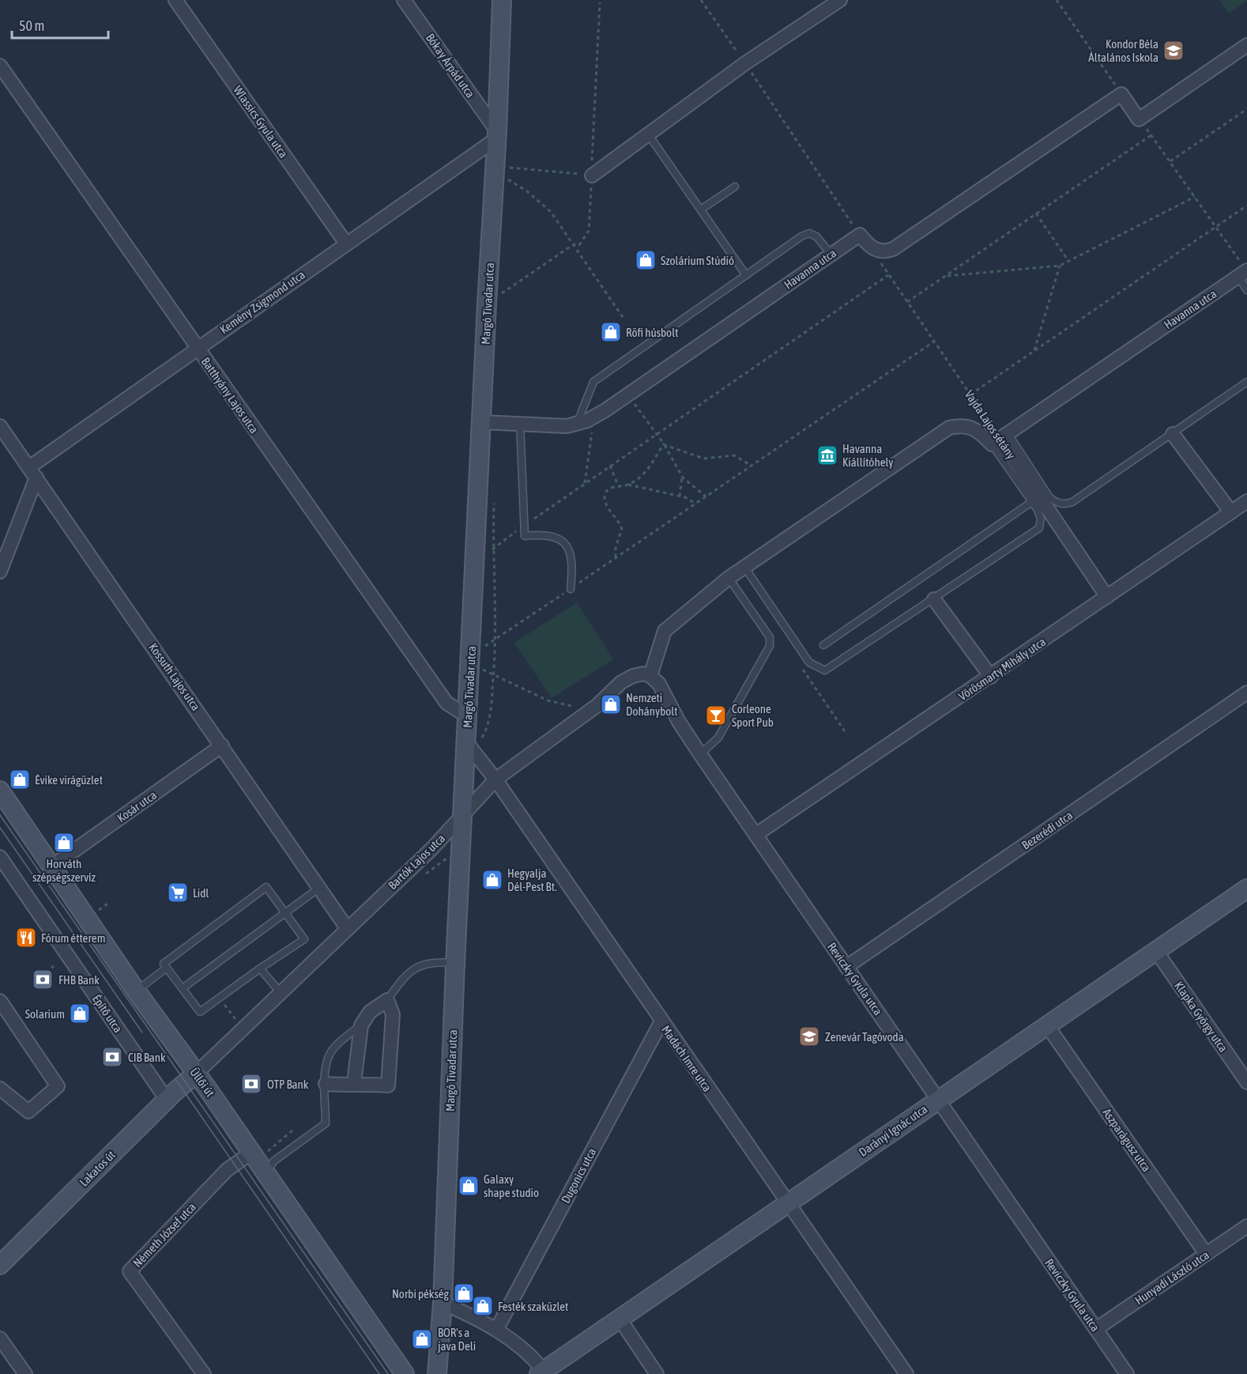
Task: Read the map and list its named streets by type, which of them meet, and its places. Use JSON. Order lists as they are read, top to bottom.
{
  "streets": {
    "street": [
      "Bókay Árpád utca",
      "Wlassics Gyula utca",
      "Havanna utca",
      "Kemény Zsigmond utca",
      "Margó Tivadar utca",
      "Batthyány Lajos utca",
      "Vajda Lajos sétány",
      "Vörösmarty Mihály utca",
      "Kossuth Lajos utca",
      "Kosár utca",
      "Bezerédi utca",
      "Bartók Lajos utca",
      "Reviczky Gyula utca",
      "Építő utca",
      "Klapka György utca",
      "Madách Imre utca",
      "Üllői út",
      "Darányi Ignác utca",
      "Aszparágusz utca",
      "Lakatos út",
      "Dugonics utca",
      "Németh József utca",
      "Hunyadi László utca"
    ]
  },
  "crossings": [
    ["Bókay Árpád utca", "Kemény Zsigmond utca"],
    ["Bókay Árpád utca", "Margó Tivadar utca"],
    ["Wlassics Gyula utca", "Kemény Zsigmond utca"],
    ["Havanna utca", "Margó Tivadar utca"],
    ["Havanna utca", "Vajda Lajos sétány"],
    ["Kemény Zsigmond utca", "Margó Tivadar utca"],
    ["Kemény Zsigmond utca", "Batthyány Lajos utca"],
    ["Kemény Zsigmond utca", "Kossuth Lajos utca"],
    ["Margó Tivadar utca", "Batthyány Lajos utca"],
    ["Margó Tivadar utca", "Bartók Lajos utca"],
    ["Margó Tivadar utca", "Madách Imre utca"],
    ["Vajda Lajos sétány", "Vörösmarty Mihály utca"],
    ["Vörösmarty Mihály utca", "Reviczky Gyula utca"],
    ["Kossuth Lajos utca", "Kosár utca"],
    ["Kossuth Lajos utca", "Bartók Lajos utca"],
    ["Kosár utca", "Üllői út"],
    ["Bezerédi utca", "Reviczky Gyula utca"],
    ["Bartók Lajos utca", "Reviczky Gyula utca"],
    ["Bartók Lajos utca", "Madách Imre utca"],
    ["Bartók Lajos utca", "Üllői út"],
    ["Bartók Lajos utca", "Lakatos út"],
    ["Reviczky Gyula utca", "Darányi Ignác utca"],
    ["Reviczky Gyula utca", "Hunyadi László utca"],
    ["Építő utca", "Lakatos út"],
    ["Klapka György utca", "Darányi Ignác utca"],
    ["Madách Imre utca", "Darányi Ignác utca"],
    ["Madách Imre utca", "Dugonics utca"],
    ["Üllői út", "Lakatos út"],
    ["Üllői út", "Németh József utca"],
    ["Darányi Ignác utca", "Aszparágusz utca"],
    ["Aszparágusz utca", "Hunyadi László utca"]
  ],
  "places": {
    "school or university": ["Kondor Béla Általános Iskola", "Zenevár Tagóvoda"],
    "shop": [
      "Szolárium Stúdió",
      "Röfi húsbolt",
      "Nemzeti Dohánybolt",
      "Évike virágüzlet",
      "Horváth szépségszervíz",
      "Hegyalja Dél-Pest Bt.",
      "Solarium",
      "Galaxy shape studio",
      "Norbi pékség",
      "Festék szaküzlet",
      "BOR's a java Deli"
    ],
    "museum": ["Havanna Kiállítóhely"],
    "bar": ["Corleone Sport Pub"],
    "supermarket": ["Lidl"],
    "restaurant": ["Fórum étterem"],
    "bank": ["FHB Bank", "CIB Bank", "OTP Bank"]
  },
  "scale_bar": "50 m"
}
